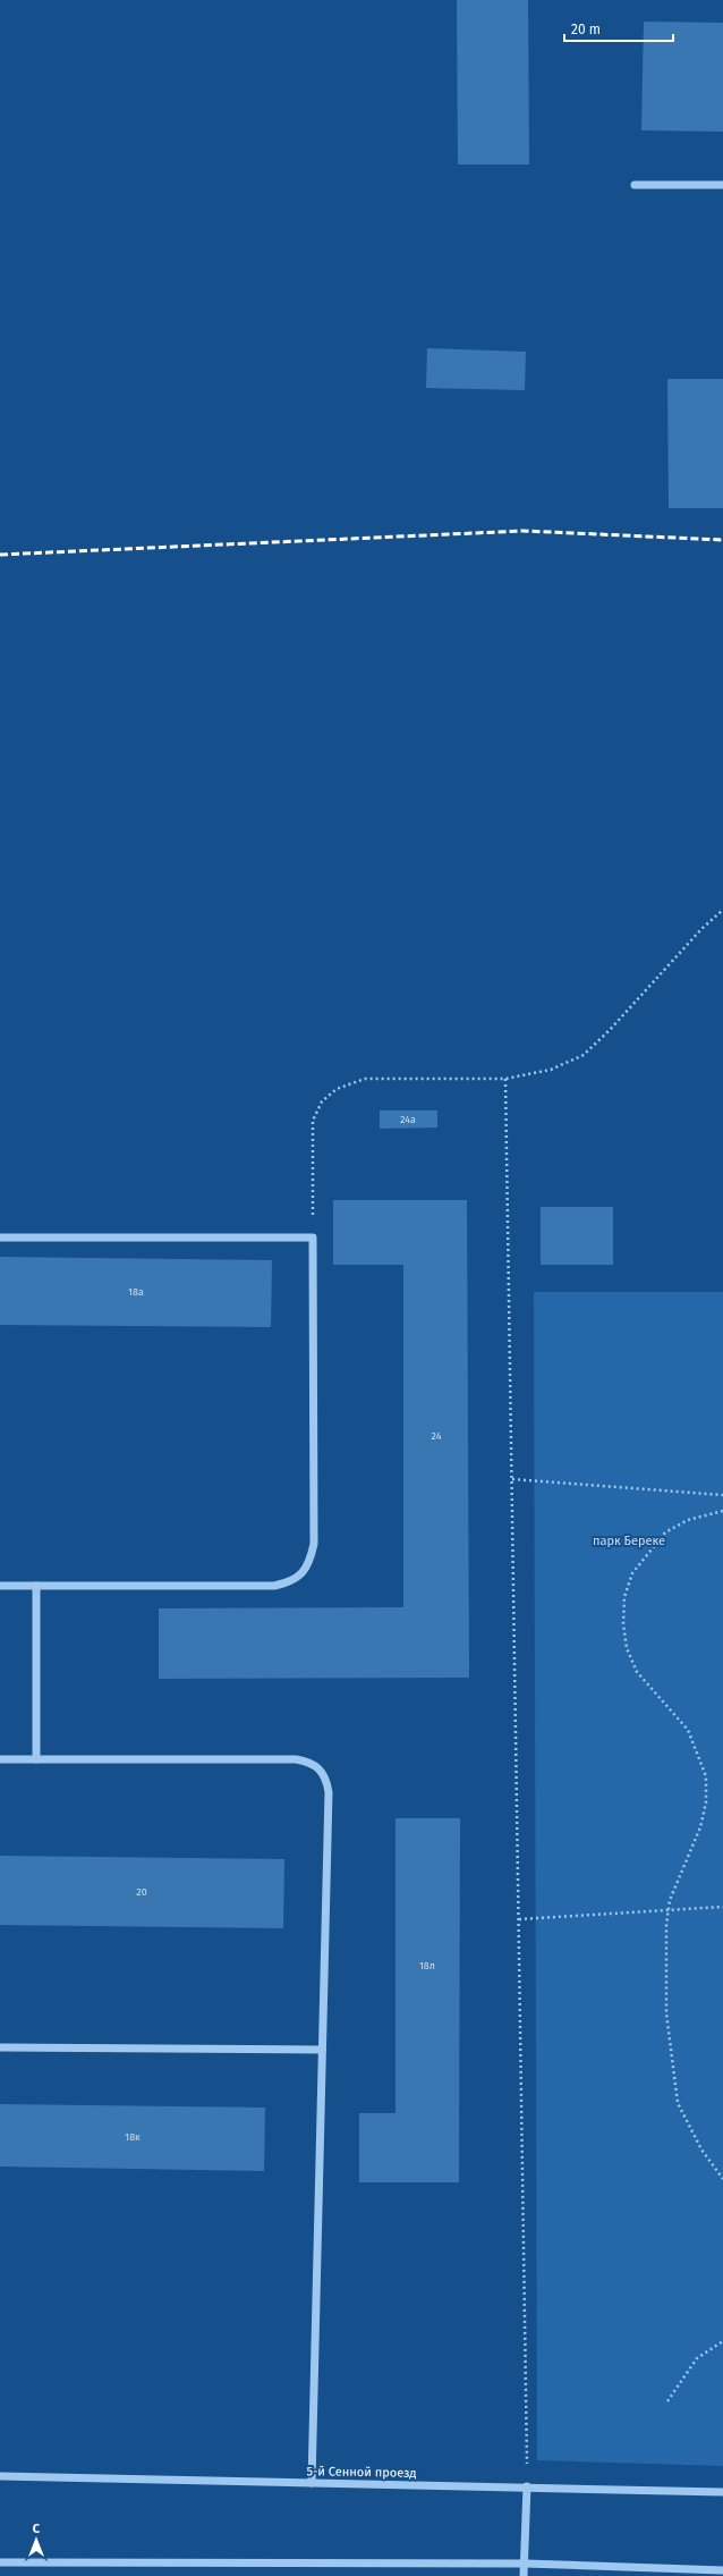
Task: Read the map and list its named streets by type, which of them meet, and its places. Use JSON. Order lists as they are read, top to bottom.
{
  "streets": {
    "street": ["5-й Сенной проезд"]
  },
  "parks": ["парк Береке"],
  "house_numbers": [
    "24а",
    "18а",
    "24",
    "20",
    "18л",
    "18к"
  ],
  "scale_bar": "20 m",
  "north": "top"
}
